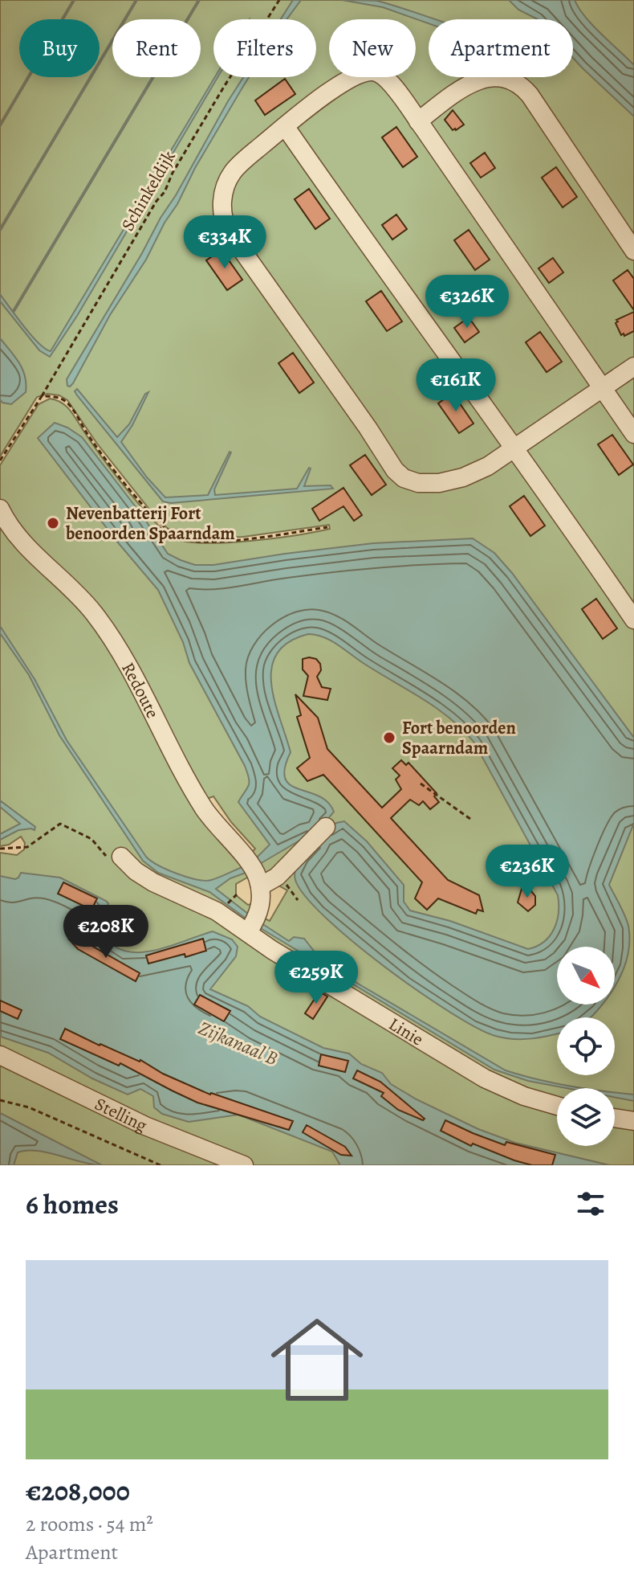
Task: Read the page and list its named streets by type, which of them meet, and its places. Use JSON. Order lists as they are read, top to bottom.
{
  "streets": {
    "street": ["Redoute", "Linie", "Stelling"],
    "path": ["Schinkeldijk"]
  },
  "water": ["Zijkanaal B"],
  "places": ["Nevenbatterij Fort benoorden Spaarndam", "Fort benoorden Spaarndam"],
  "north": "bottom right",
  "page": {
    "chip": [
      "Buy",
      "Rent",
      "Filters",
      "New",
      "Apartment"
    ],
    "price": [
      "€334K",
      "€326K",
      "€161K",
      "€236K",
      "€208K",
      "€259K"
    ],
    "heading": "6 homes",
    "list": [
      {
        "name": "€208,000",
        "note": "2 rooms · 54 m² · Apartment"
      }
    ]
  }
}
